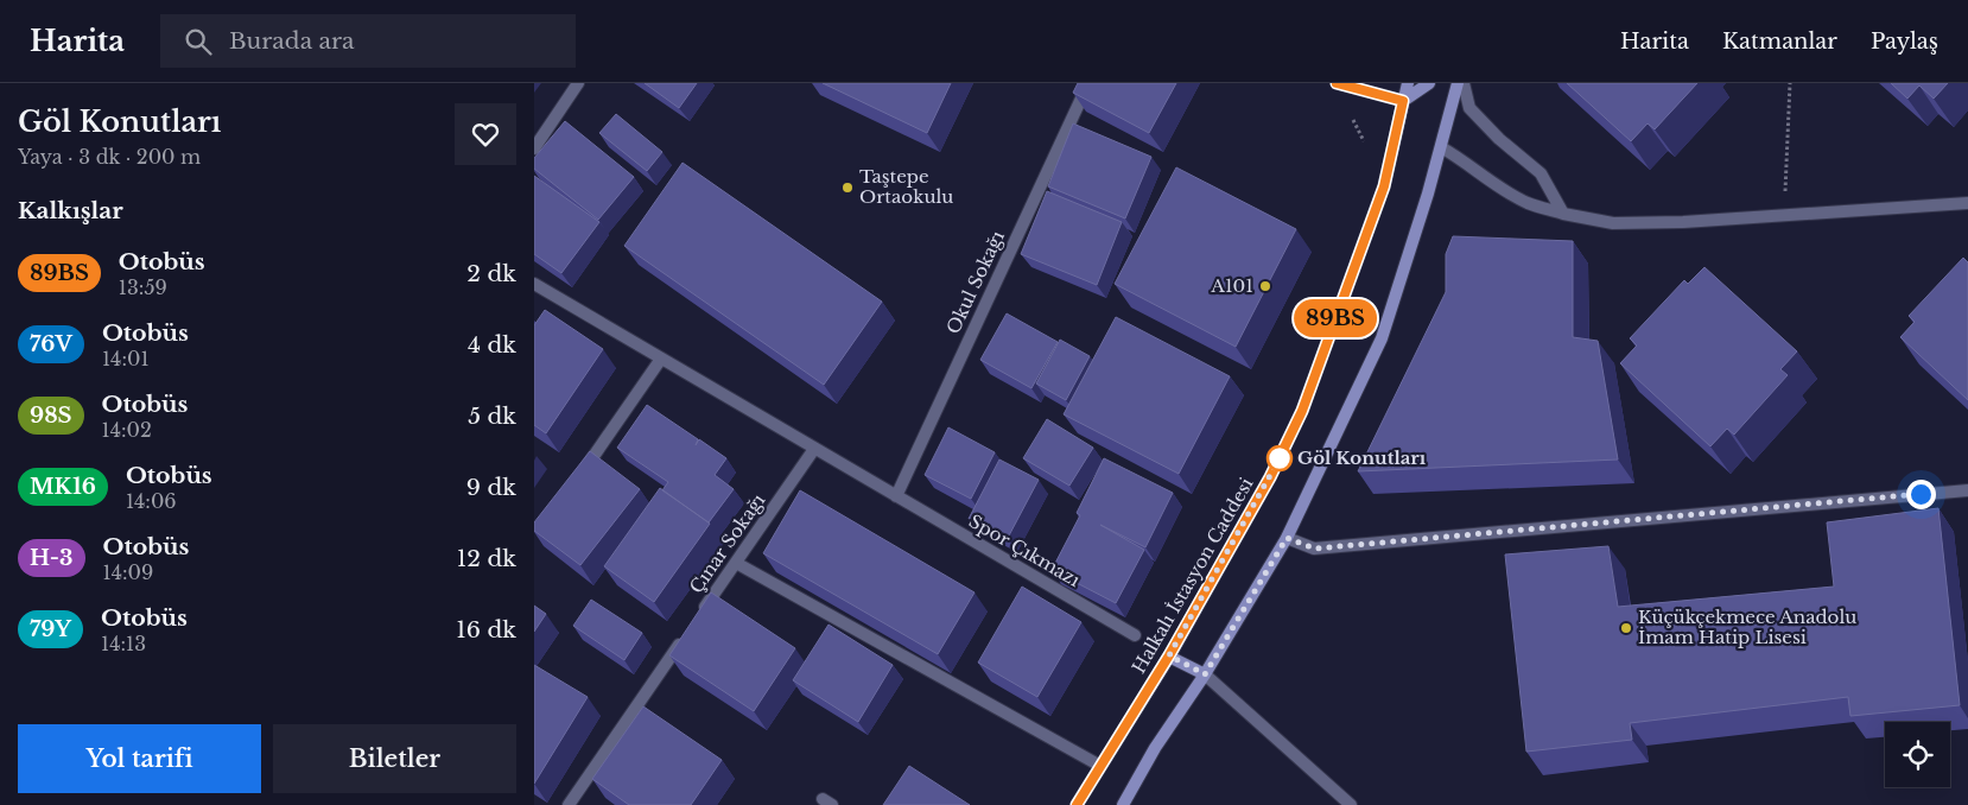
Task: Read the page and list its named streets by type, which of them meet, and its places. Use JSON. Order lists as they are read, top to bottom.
{
  "streets": {
    "main road": ["Halkalı İstasyon Caddesi"],
    "street": ["Okul Sokağı", "Çınar Sokağı", "Spor Çıkmazı"]
  },
  "crossings": [
    ["Okul Sokağı", "Spor Çıkmazı"],
    ["Çınar Sokağı", "Spor Çıkmazı"]
  ],
  "places": [
    "Taştepe Ortaokulu",
    "A101",
    "Göl Konutları",
    "Küçükçekmece Anadolu İmam Hatip Lisesi"
  ],
  "lines": ["bus line 89BS"],
  "page": {
    "header": "Harita",
    "search": "Burada ara",
    "nav": ["Harita", "Katmanlar", "Paylaş"],
    "heading": [
      ["Göl Konutları", "Yaya · 3 dk · 200 m"],
      "Kalkışlar"
    ],
    "on_map": "89BS",
    "list": [
      {
        "mark": "89BS",
        "name": "Otobüs",
        "note": "13:59",
        "value": "2 dk"
      },
      {
        "mark": "76V",
        "name": "Otobüs",
        "note": "14:01",
        "value": "4 dk"
      },
      {
        "mark": "98S",
        "name": "Otobüs",
        "note": "14:02",
        "value": "5 dk"
      },
      {
        "mark": "MK16",
        "name": "Otobüs",
        "note": "14:06",
        "value": "9 dk"
      },
      {
        "mark": "H-3",
        "name": "Otobüs",
        "note": "14:09",
        "value": "12 dk"
      },
      {
        "mark": "79Y",
        "name": "Otobüs",
        "note": "14:13",
        "value": "16 dk"
      }
    ],
    "buttons": ["Yol tarifi", "Biletler"]
  }
}
